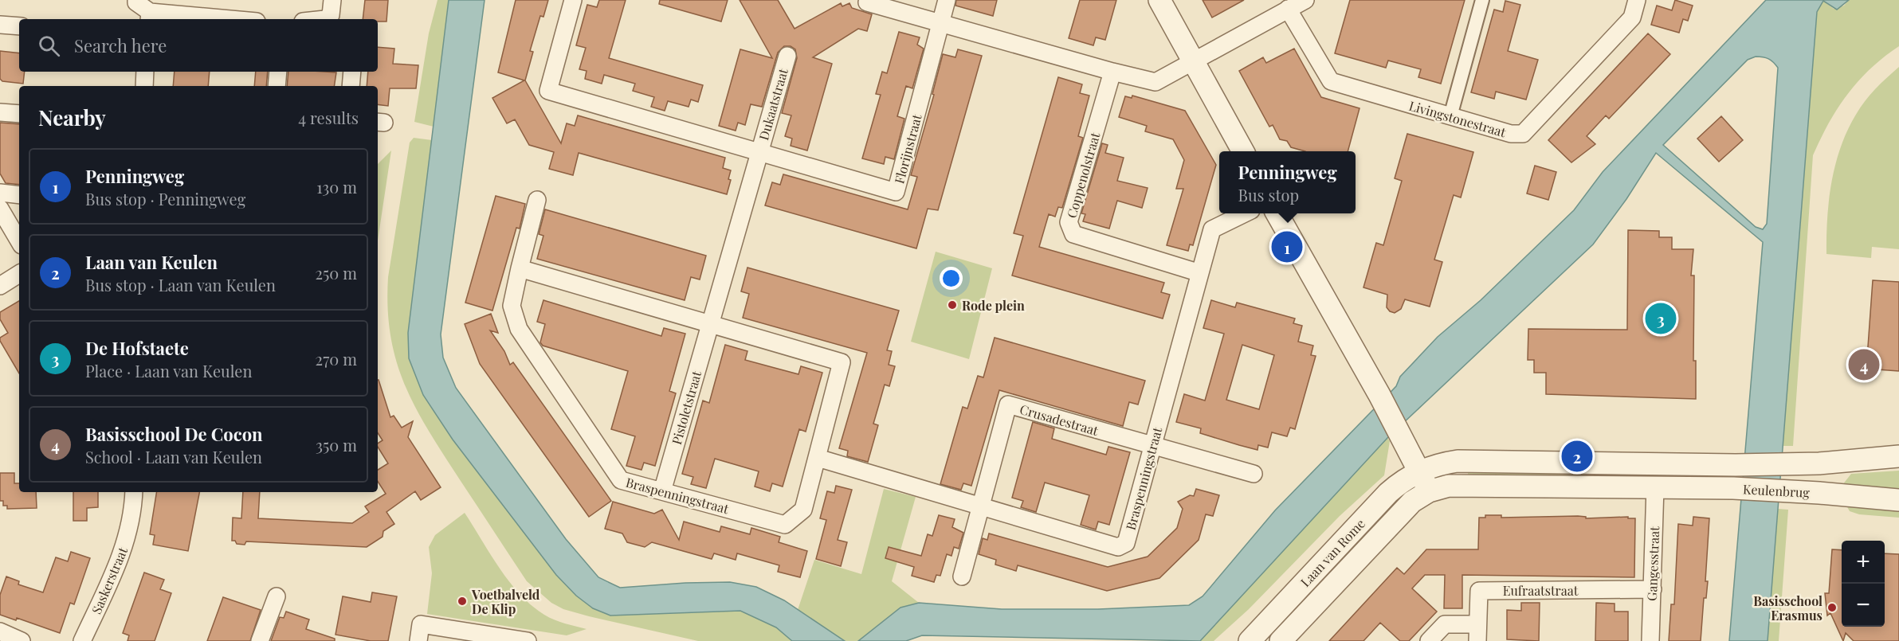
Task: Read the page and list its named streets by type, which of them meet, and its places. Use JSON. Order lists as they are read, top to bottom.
{
  "streets": {
    "street": [
      "Dukaatstraat",
      "Livingstonestraat",
      "Florijnstraat",
      "Coppenolstraat",
      "Pistoletstraat",
      "Crusadestraat",
      "Braspenningstraat",
      "Keulenbrug",
      "Laan van Rome",
      "Gangesstraat",
      "Saskerstraat",
      "Eufraatstraat"
    ]
  },
  "crossings": [
    ["Dukaatstraat", "Florijnstraat"],
    ["Coppenolstraat", "Braspenningstraat"],
    ["Pistoletstraat", "Braspenningstraat"],
    ["Crusadestraat", "Braspenningstraat"],
    ["Keulenbrug", "Laan van Rome"],
    ["Keulenbrug", "Gangesstraat"],
    ["Gangesstraat", "Eufraatstraat"]
  ],
  "places": ["Rode plein", "Voetbalveld De Klip", "Basisschool Erasmus"],
  "page": {
    "search": "Search here",
    "heading": ["Nearby", "4 results"],
    "list": [
      {
        "mark": "1",
        "name": "Penningweg",
        "note": "Bus stop · Penningweg",
        "value": "130 m"
      },
      {
        "mark": "2",
        "name": "Laan van Keulen",
        "note": "Bus stop · Laan van Keulen",
        "value": "250 m"
      },
      {
        "mark": "3",
        "name": "De Hofstaete",
        "note": "Place · Laan van Keulen",
        "value": "270 m"
      },
      {
        "mark": "4",
        "name": "Basisschool De Cocon",
        "note": "School · Laan van Keulen",
        "value": "350 m"
      }
    ],
    "popup": ["Penningweg", "Bus stop"],
    "pins": [
      "1",
      "3",
      "4",
      "2"
    ],
    "map_buttons": ["+", "−"]
  }
}
